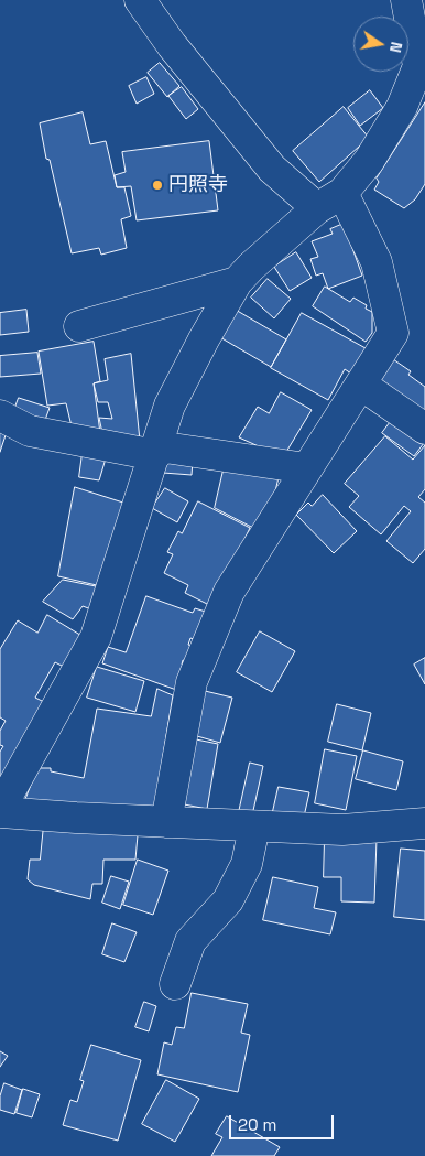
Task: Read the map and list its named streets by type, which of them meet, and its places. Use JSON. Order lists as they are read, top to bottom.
{
  "places": ["円照寺"],
  "scale_bar": "20 m",
  "north": "right"
}
